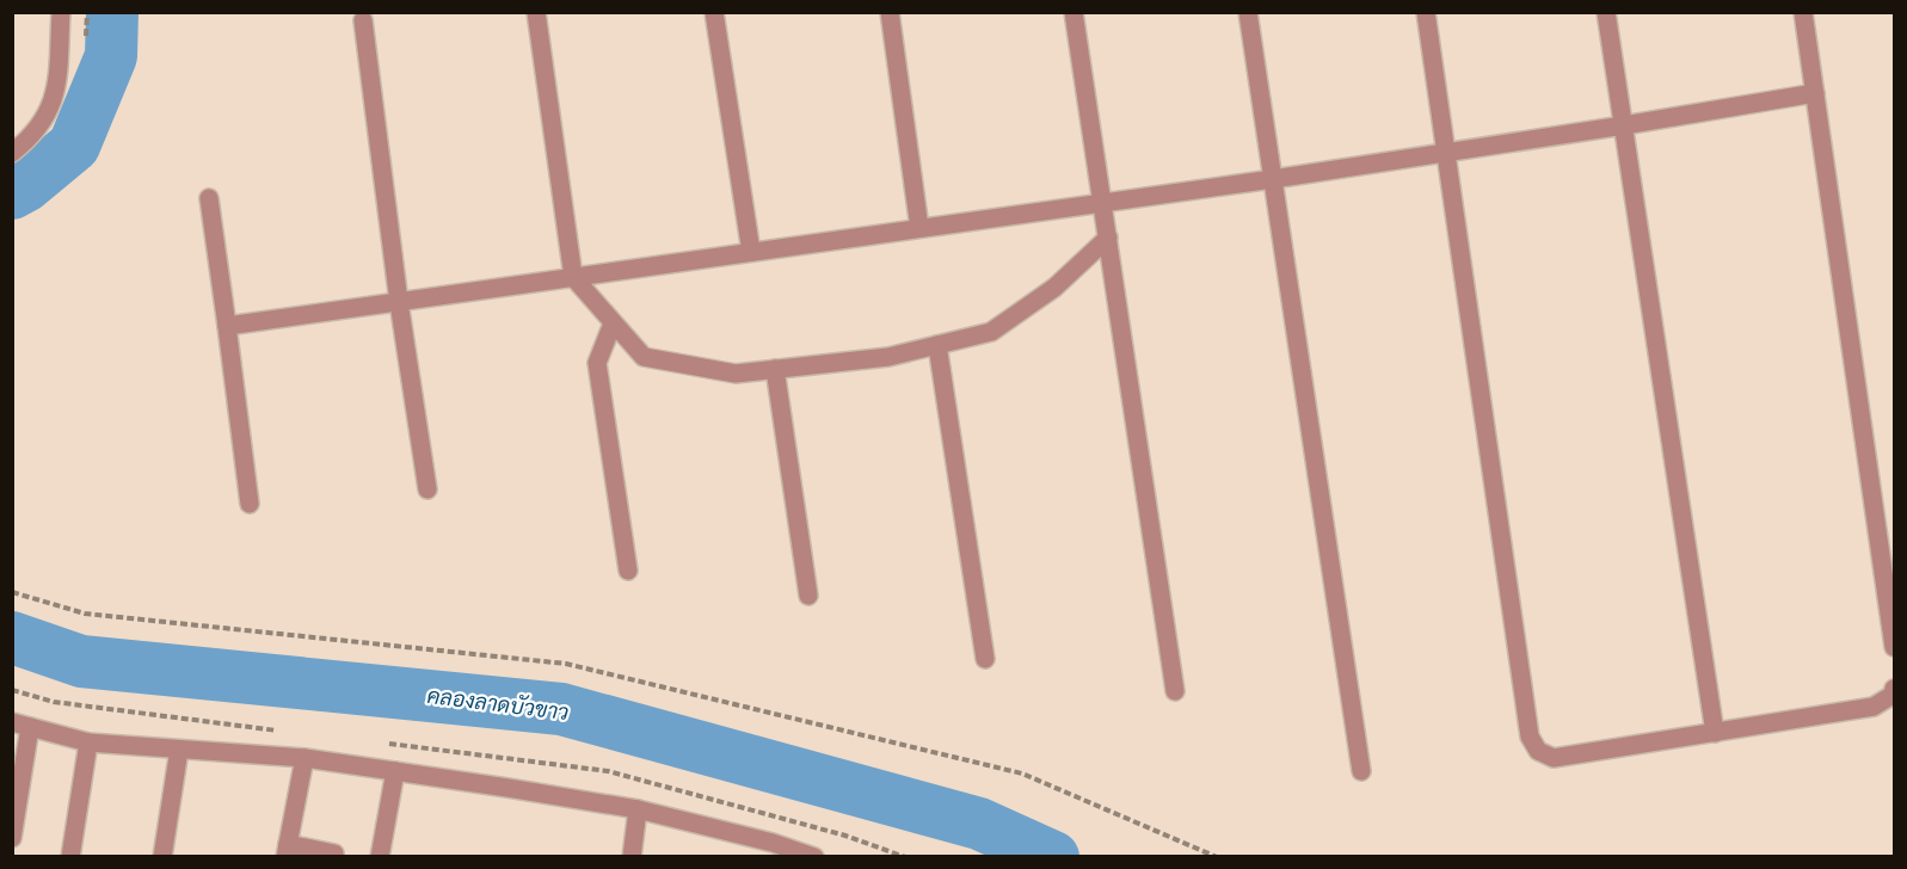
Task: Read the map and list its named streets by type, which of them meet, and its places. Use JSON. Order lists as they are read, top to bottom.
{
  "water": ["คลองลาดบัวขาว"]
}
